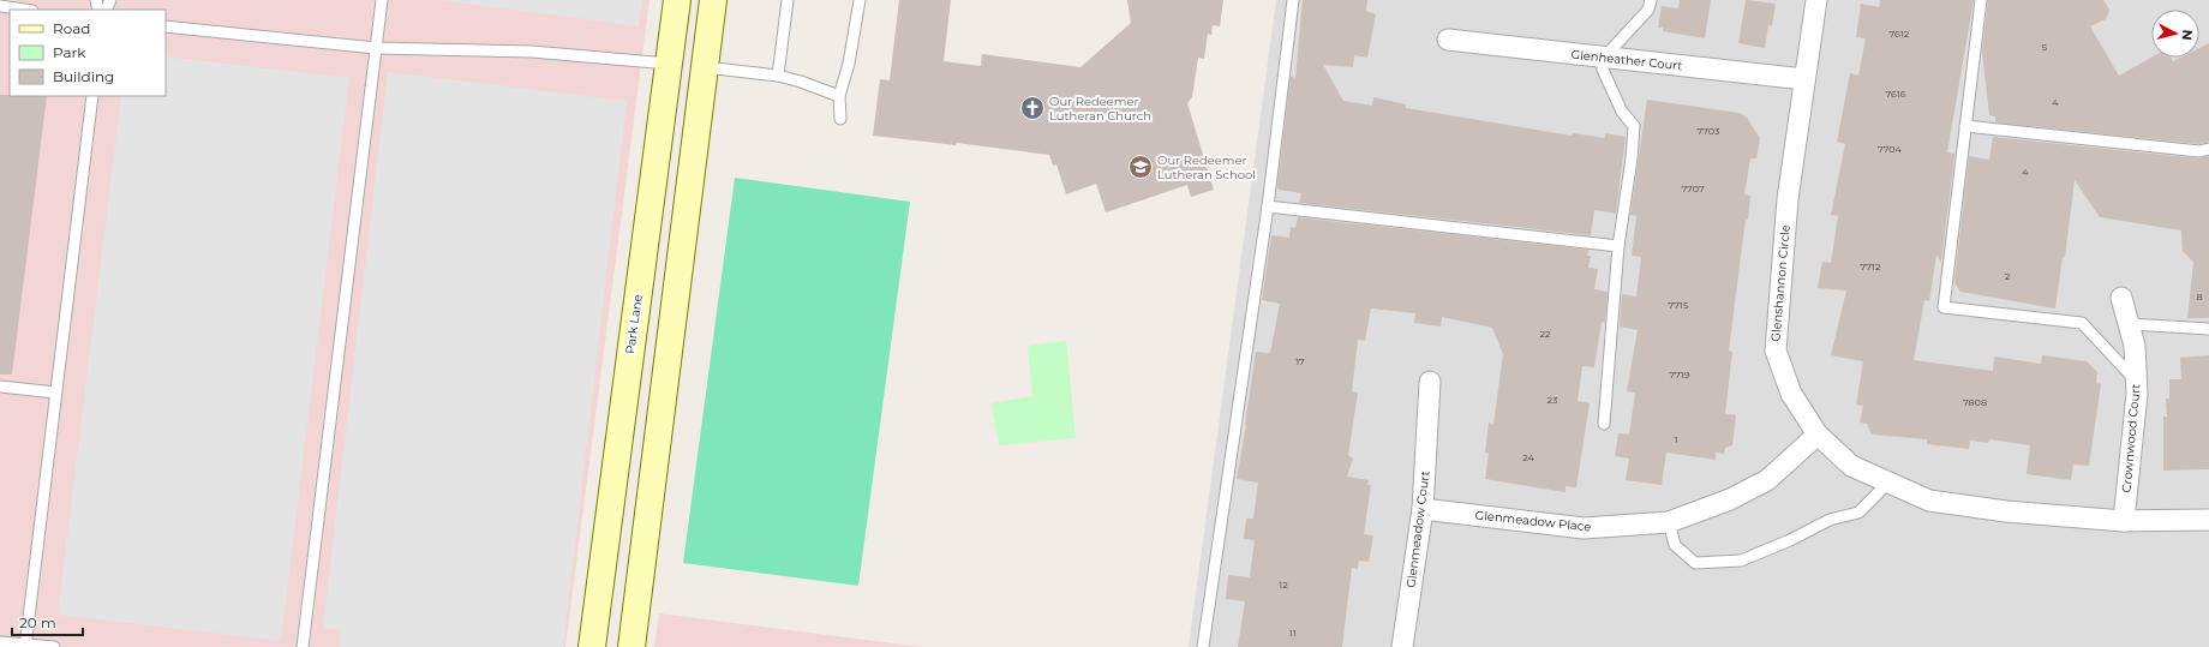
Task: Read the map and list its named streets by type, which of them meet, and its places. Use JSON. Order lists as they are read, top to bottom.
{
  "streets": {
    "main road": ["Park Lane"],
    "street": [
      "Glenheather Court",
      "Glenshannon Circle",
      "Crownwood Court",
      "Glenmeadow Place",
      "Glenmeadow Court"
    ]
  },
  "crossings": [
    ["Glenheather Court", "Glenshannon Circle"],
    ["Glenshannon Circle", "Crownwood Court"],
    ["Glenshannon Circle", "Glenmeadow Place"],
    ["Glenmeadow Place", "Glenmeadow Court"]
  ],
  "places": {
    "church": ["Our Redeemer Lutheran Church"],
    "school or university": ["Our Redeemer Lutheran School"]
  },
  "house_numbers": [
    "7612",
    "5",
    "7616",
    "4",
    "7703",
    "7704",
    "4",
    "7707",
    "7712",
    "2",
    "8",
    "7715",
    "22",
    "17",
    "7719",
    "23",
    "7808",
    "1",
    "24",
    "12",
    "11"
  ],
  "legend": ["Road", "Park", "Building"],
  "scale_bar": "20 m",
  "north": "right"
}
